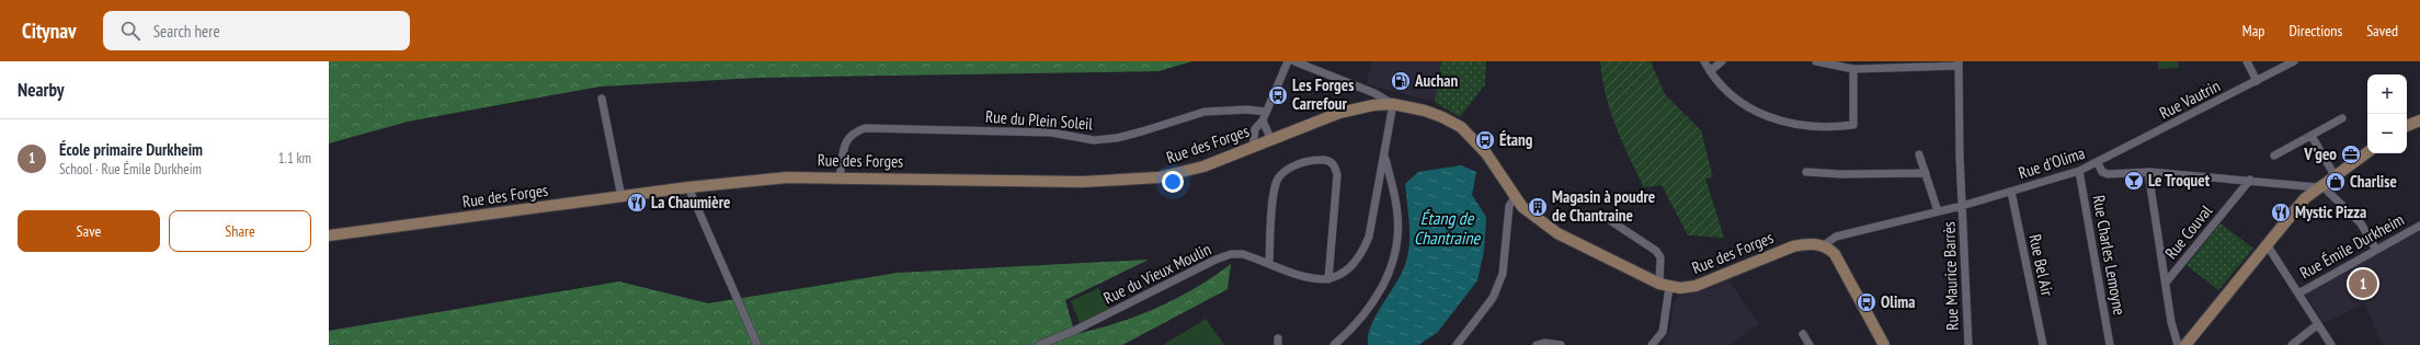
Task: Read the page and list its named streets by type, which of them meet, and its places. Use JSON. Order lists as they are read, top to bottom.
{
  "streets": {
    "main road": ["Rue des Forges"],
    "street": [
      "Rue Vautrin",
      "Rue du Plein Soleil",
      "Rue d'Olima",
      "Rue Couval",
      "Rue Émile Durkheim",
      "Rue Charles Lemoyne",
      "Rue Bel Air",
      "Rue du Vieux Moulin",
      "Rue Maurice Barrès"
    ]
  },
  "crossings": [
    ["Rue Vautrin", "Rue d'Olima"],
    ["Rue du Plein Soleil", "Rue des Forges"],
    ["Rue des Forges", "Rue d'Olima"],
    ["Rue des Forges", "Rue du Vieux Moulin"],
    ["Rue d'Olima", "Rue Couval"],
    ["Rue d'Olima", "Rue Charles Lemoyne"],
    ["Rue d'Olima", "Rue Bel Air"],
    ["Rue d'Olima", "Rue Maurice Barrès"]
  ],
  "water": ["Étang de Chantraine"],
  "places": {
    "fuel station": ["Auchan"],
    "bus stop": ["Les Forges Carrefour", "Étang", "Olima"],
    "office": ["V'geo"],
    "bar": ["Le Troquet"],
    "shop": ["Charlise"],
    "restaurant": ["La Chaumière", "Mystic Pizza"],
    "building": ["Magasin à poudre de Chantraine"]
  },
  "page": {
    "header": "Citynav",
    "search": "Search here",
    "nav": ["Map", "Directions", "Saved"],
    "heading": "Nearby",
    "map_buttons": ["+", "−"],
    "list": [
      {
        "mark": "1",
        "name": "École primaire Durkheim",
        "note": "School · Rue Émile Durkheim",
        "value": "1.1 km"
      }
    ],
    "buttons": ["Save", "Share"],
    "pins": "1"
  }
}
